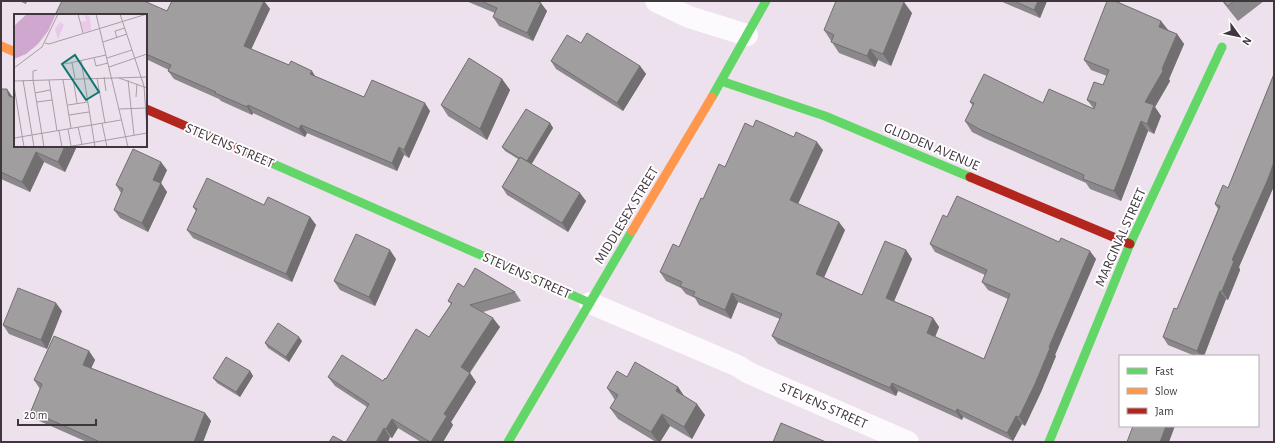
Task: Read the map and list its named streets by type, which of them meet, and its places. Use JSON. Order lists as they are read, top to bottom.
{
  "streets": {
    "main road": [
      "STEVENS STREET",
      "GLIDDEN AVENUE",
      "MIDDLESEX STREET",
      "MARGINAL STREET"
    ]
  },
  "crossings": [
    ["STEVENS STREET", "MIDDLESEX STREET"],
    ["GLIDDEN AVENUE", "MIDDLESEX STREET"],
    ["GLIDDEN AVENUE", "MARGINAL STREET"]
  ],
  "legend": ["Fast", "Slow", "Jam"],
  "scale_bar": "20 m",
  "north": "bottom right"
}
